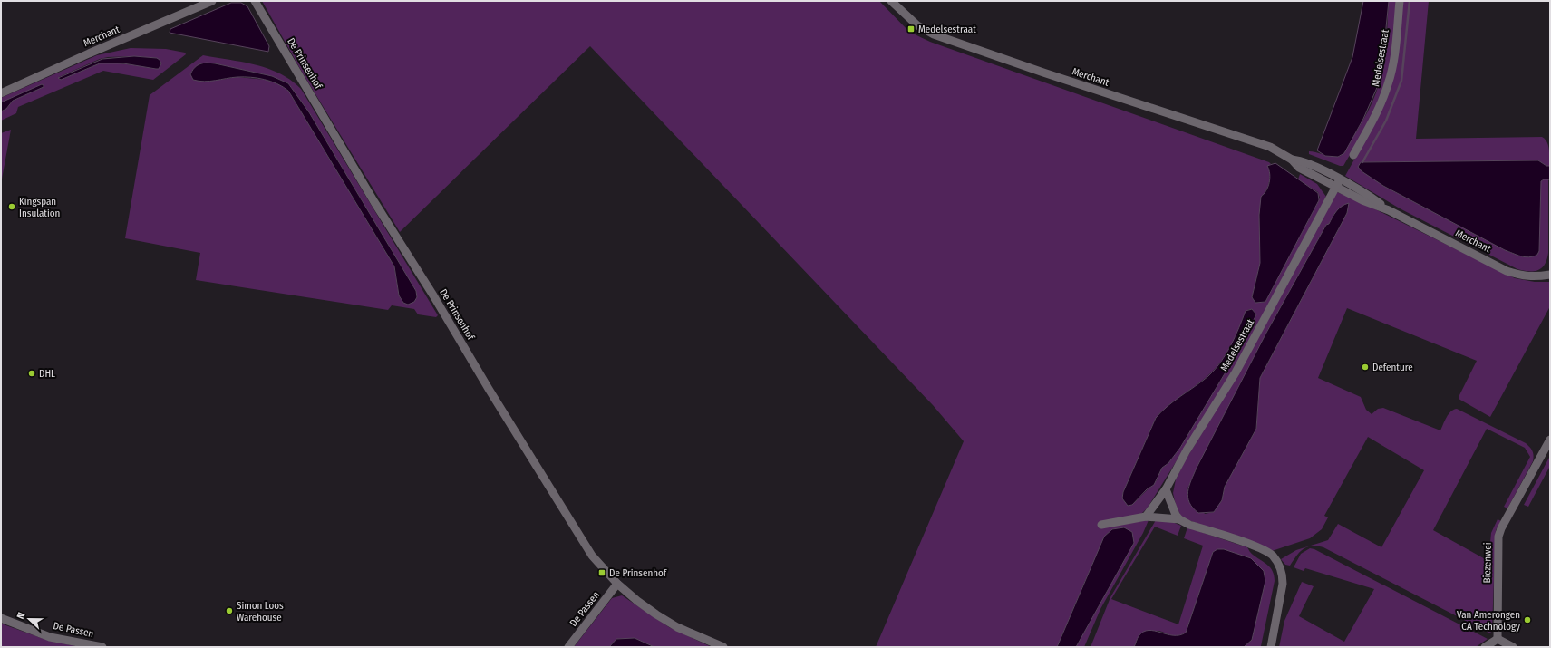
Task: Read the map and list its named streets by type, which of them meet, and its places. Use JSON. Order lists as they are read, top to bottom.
{
  "streets": {
    "street": [
      "Merchant",
      "Medelsestraat",
      "De Prinsenhof",
      "Biezenwei",
      "De Passen"
    ]
  },
  "crossings": [
    ["Merchant", "Medelsestraat"],
    ["De Prinsenhof", "De Passen"]
  ],
  "places": {
    "transit": ["Medelsestraat", "De Prinsenhof"],
    "other": [
      "Kingspan Insulation",
      "Defenture",
      "DHL",
      "Simon Loos Warehouse",
      "Van Amerongen CA Technology"
    ]
  },
  "north": "left"
}
